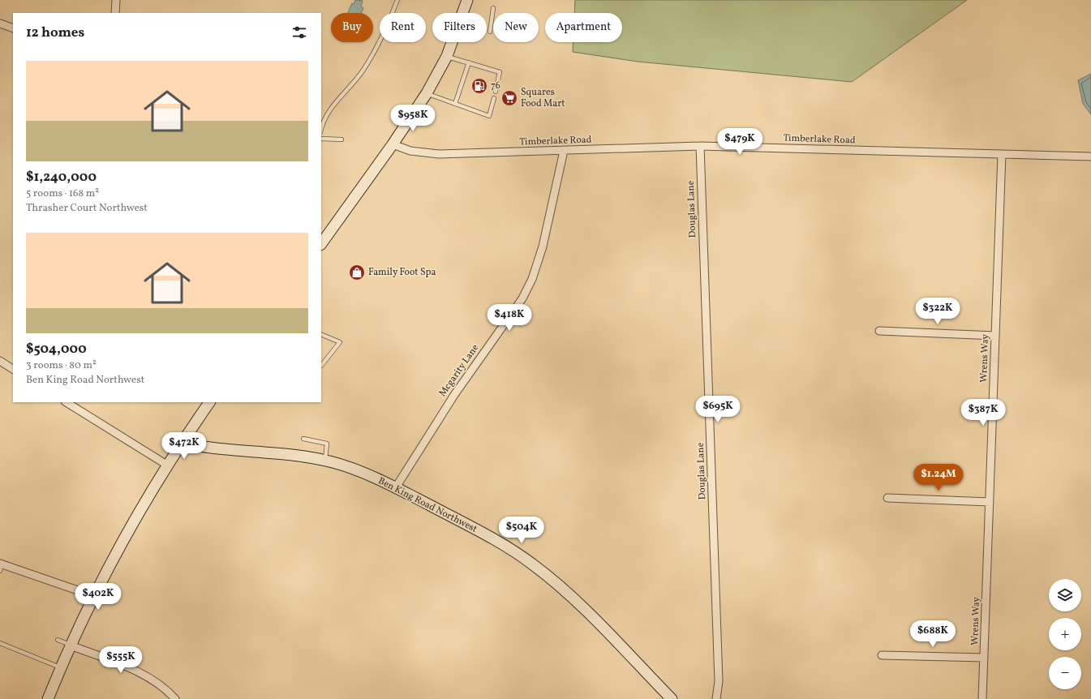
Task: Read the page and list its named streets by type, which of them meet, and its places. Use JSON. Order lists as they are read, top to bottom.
{
  "streets": {
    "main road": ["Ben King Road Northwest"],
    "street": [
      "Timberlake Road",
      "Douglas Lane",
      "Wrens Way",
      "Mcgarity Lane"
    ]
  },
  "crossings": [
    ["Timberlake Road", "Douglas Lane"],
    ["Timberlake Road", "Wrens Way"],
    ["Timberlake Road", "Mcgarity Lane"],
    ["Mcgarity Lane", "Ben King Road Northwest"]
  ],
  "places": {
    "fuel station": ["76"],
    "supermarket": ["Squares Food Mart"],
    "shop": ["Family Foot Spa"]
  },
  "page": {
    "chip": [
      "Buy",
      "Rent",
      "Filters",
      "New",
      "Apartment"
    ],
    "heading": "12 homes",
    "list": [
      {
        "name": "$1,240,000",
        "note": "5 rooms · 168 m² · Thrasher Court Northwest"
      },
      {
        "name": "$504,000",
        "note": "3 rooms · 80 m² · Ben King Road Northwest"
      }
    ],
    "price": [
      "$958K",
      "$479K",
      "$322K",
      "$418K",
      "$695K",
      "$387K",
      "$472K",
      "$1.24M",
      "$504K",
      "$402K",
      "$688K",
      "$555K"
    ],
    "map_buttons": ["+", "−"]
  }
}
